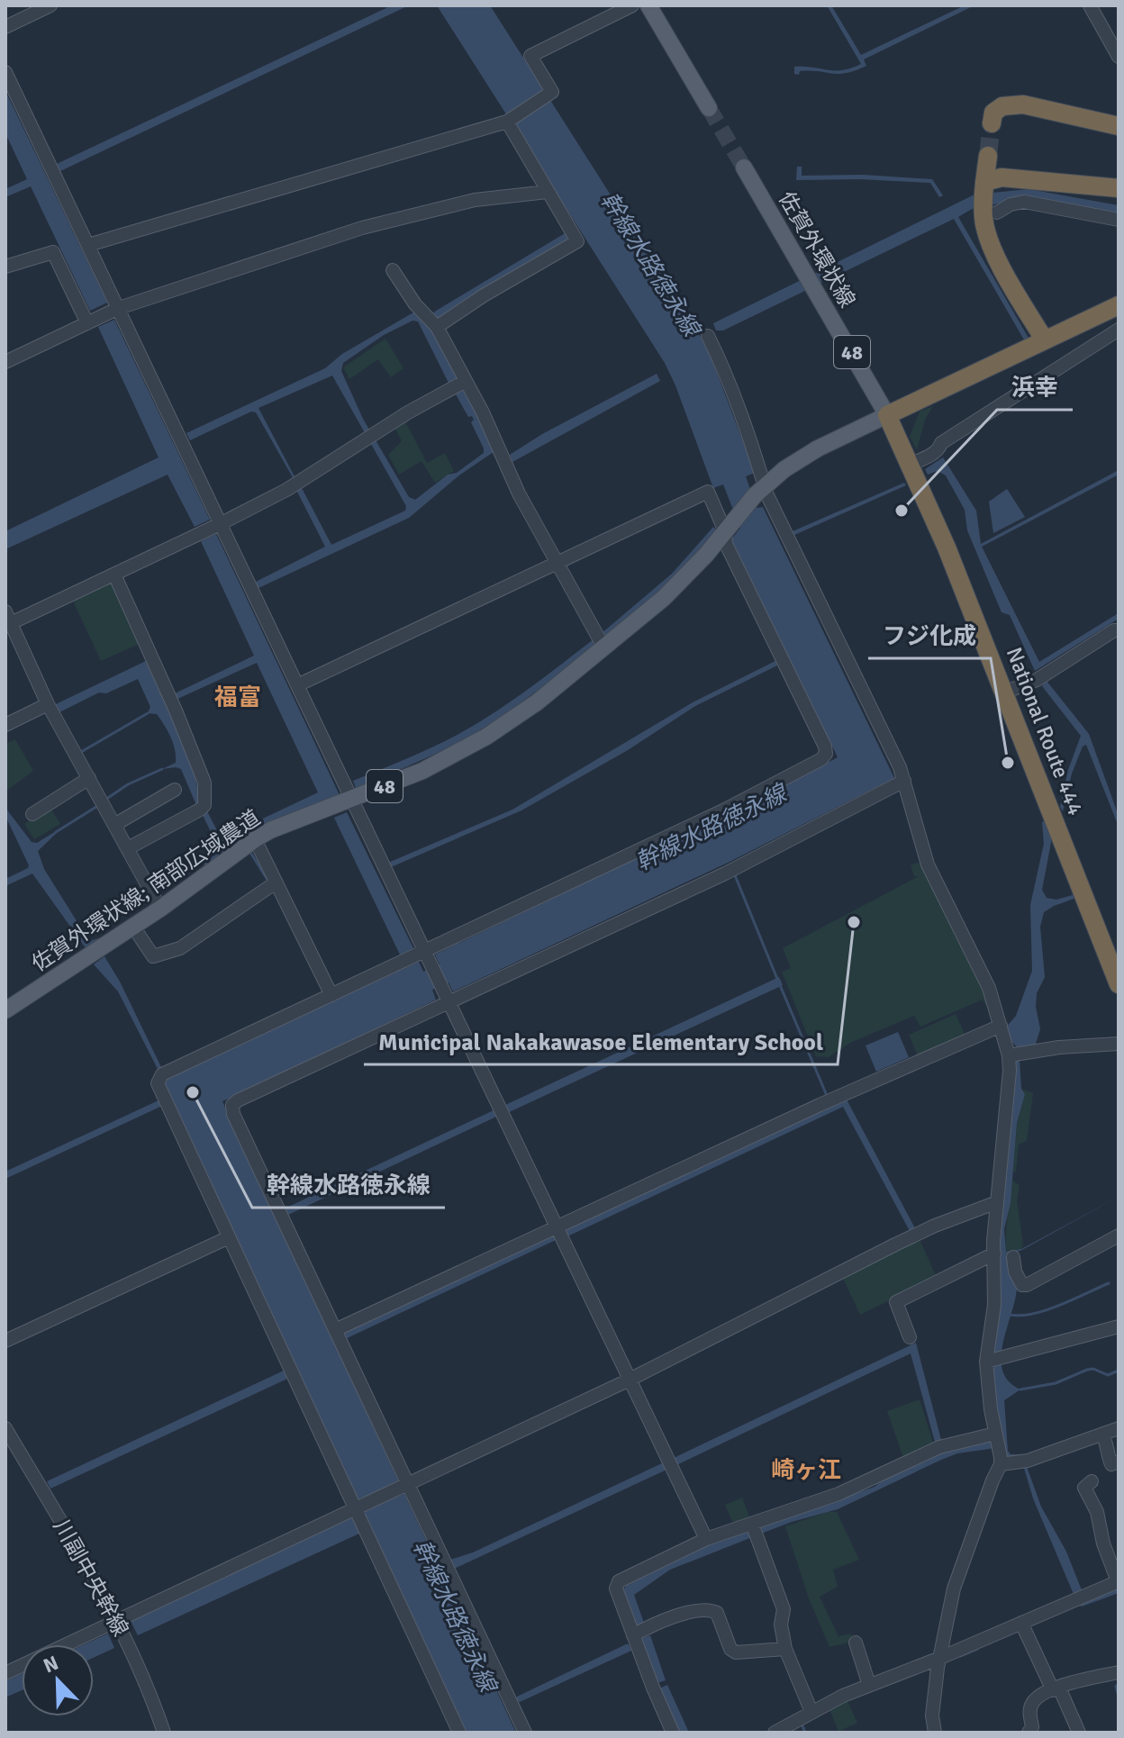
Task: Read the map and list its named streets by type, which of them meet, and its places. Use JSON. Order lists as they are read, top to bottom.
{
  "streets": {
    "highway": ["National Route 444"],
    "main road": ["佐賀外環状線", "48", "佐賀外環状線; 南部広域農道"],
    "street": ["川副中央幹線"]
  },
  "crossings": [
    ["佐賀外環状線", "48"],
    ["佐賀外環状線", "National Route 444"],
    ["48", "National Route 444"],
    ["48", "佐賀外環状線; 南部広域農道"]
  ],
  "districts": ["福富", "崎ヶ江"],
  "water": ["幹線水路徳永線"],
  "places": [
    "浜幸",
    "フジ化成",
    "Municipal Nakakawasoe Elementary School",
    "幹線水路徳永線"
  ],
  "north": "top left"
}
